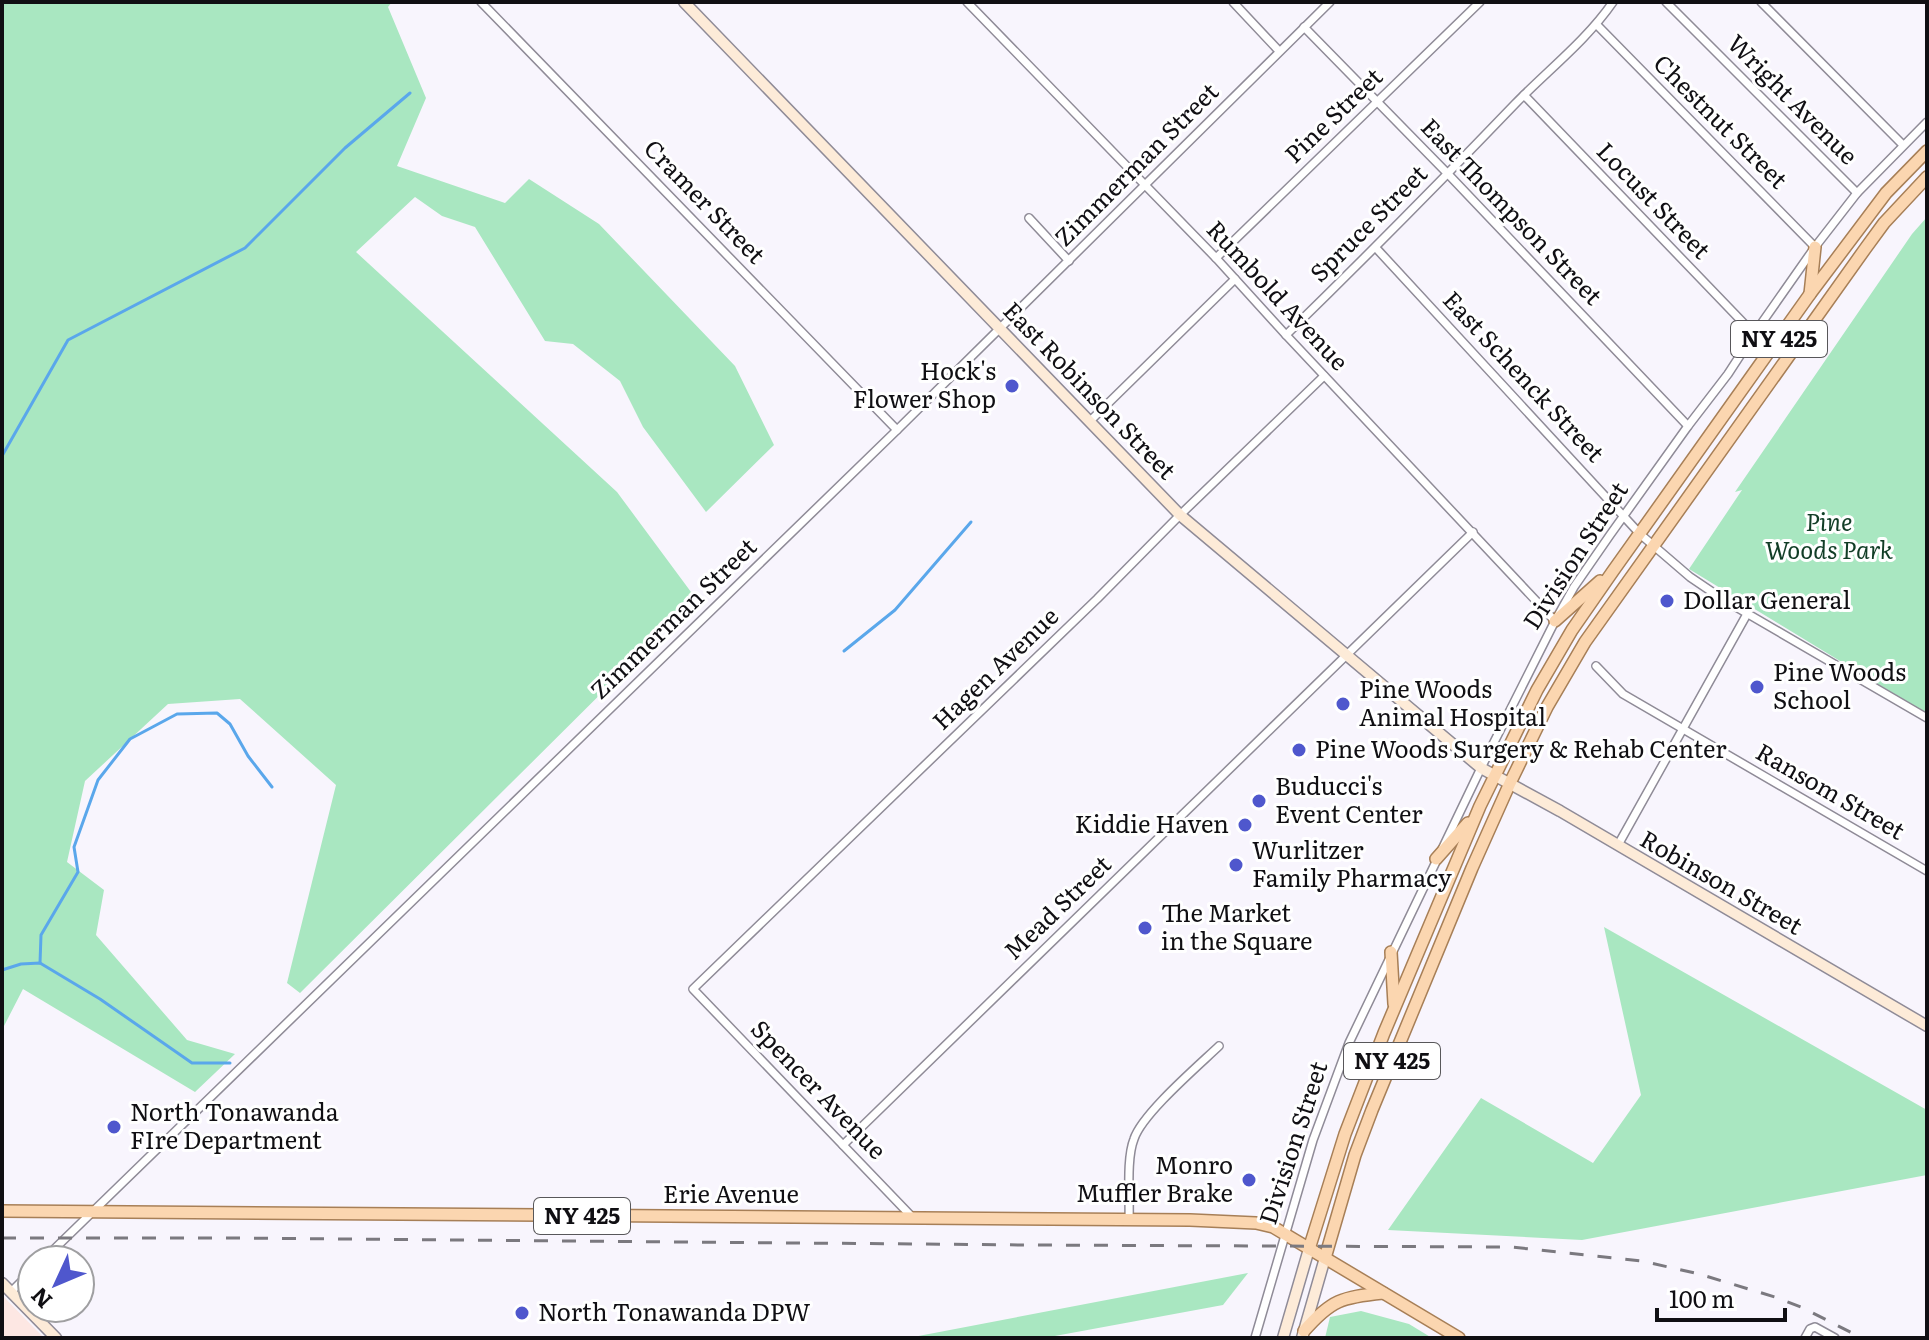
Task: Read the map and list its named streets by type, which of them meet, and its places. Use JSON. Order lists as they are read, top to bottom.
{
  "streets": {
    "main road": ["NY 425", "Erie Avenue"],
    "street": [
      "Wright Avenue",
      "Pine Street",
      "Chestnut Street",
      "Zimmerman Street",
      "Locust Street",
      "Cramer Street",
      "East Thompson Street",
      "Spruce Street",
      "Rumbold Avenue",
      "East Schenck Street",
      "East Robinson Street",
      "Division Street",
      "Hagen Avenue",
      "Ransom Street",
      "Robinson Street",
      "Mead Street",
      "Spencer Avenue"
    ]
  },
  "crossings": [
    ["Wright Avenue", "Division Street"],
    ["Pine Street", "East Thompson Street"],
    ["Pine Street", "Rumbold Avenue"],
    ["Chestnut Street", "Spruce Street"],
    ["Chestnut Street", "Division Street"],
    ["Zimmerman Street", "Cramer Street"],
    ["Zimmerman Street", "East Thompson Street"],
    ["Zimmerman Street", "Rumbold Avenue"],
    ["Zimmerman Street", "East Robinson Street"],
    ["Zimmerman Street", "Erie Avenue"],
    ["Locust Street", "Spruce Street"],
    ["Locust Street", "Division Street"],
    ["East Thompson Street", "Spruce Street"],
    ["East Thompson Street", "Division Street"],
    ["Spruce Street", "Rumbold Avenue"],
    ["Spruce Street", "East Schenck Street"],
    ["Rumbold Avenue", "Division Street"],
    ["Rumbold Avenue", "Hagen Avenue"],
    ["Rumbold Avenue", "Mead Street"],
    ["NY 425", "East Schenck Street"],
    ["NY 425", "East Robinson Street"],
    ["NY 425", "Robinson Street"],
    ["NY 425", "Erie Avenue"],
    ["East Schenck Street", "Division Street"],
    ["East Robinson Street", "Division Street"],
    ["East Robinson Street", "Hagen Avenue"],
    ["East Robinson Street", "Robinson Street"],
    ["East Robinson Street", "Mead Street"],
    ["Division Street", "Erie Avenue"],
    ["Hagen Avenue", "Spencer Avenue"],
    ["Mead Street", "Spencer Avenue"],
    ["Spencer Avenue", "Erie Avenue"]
  ],
  "parks": ["Pine Woods Park"],
  "places": [
    "Hock's Flower Shop",
    "Dollar General",
    "Pine Woods School",
    "Pine Woods Animal Hospital",
    "Pine Woods Surgery & Rehab Center",
    "Buducci's Event Center",
    "Kiddie Haven",
    "Wurlitzer Family Pharmacy",
    "The Market in the Square",
    "North Tonawanda FIre Department",
    "Monro Muffler Brake",
    "North Tonawanda DPW"
  ],
  "scale_bar": "100 m",
  "north": "bottom left"
}
